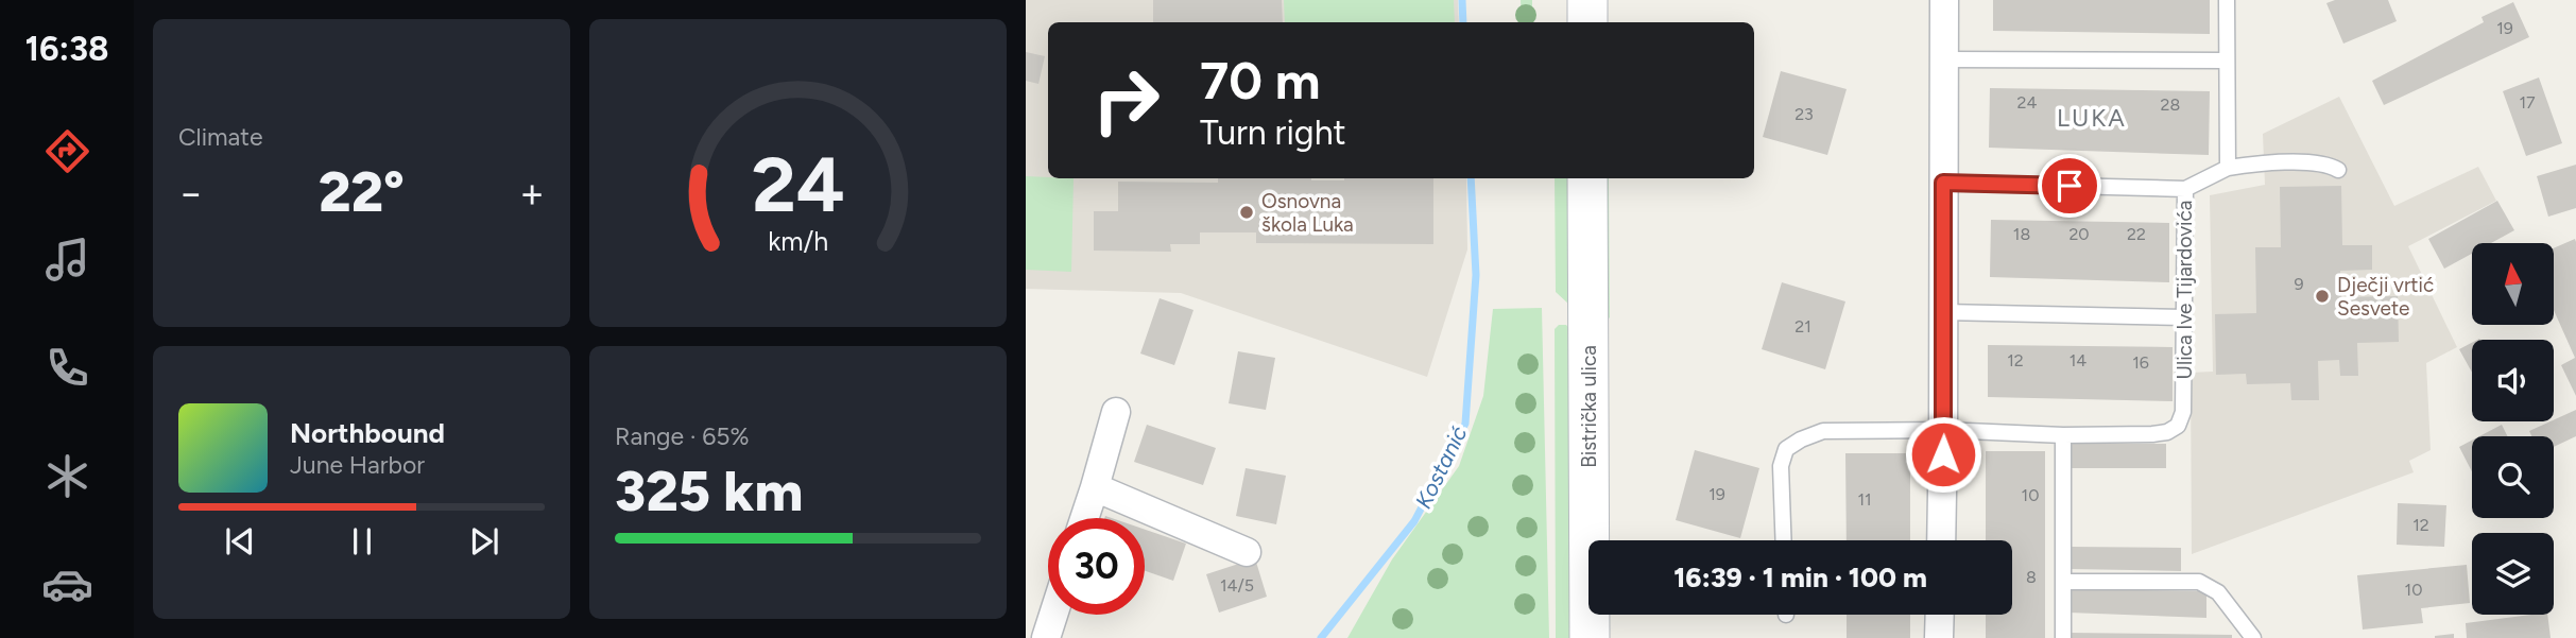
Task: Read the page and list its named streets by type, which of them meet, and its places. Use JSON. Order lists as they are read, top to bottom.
{
  "streets": {
    "main road": ["Bistrička ulica"],
    "lane": ["Ulica Ive Tijardovića"]
  },
  "districts": ["LUKA"],
  "water": ["Kostanić"],
  "places": ["Osnovna škola Luka", "Dječji vrtić Sesvete"],
  "house_numbers": [
    "19",
    "24",
    "17",
    "28",
    "23",
    "18",
    "20",
    "22",
    "9",
    "21",
    "12",
    "14",
    "16",
    "19",
    "10",
    "11",
    "12",
    "8",
    "14/5",
    "10"
  ],
  "north": "top",
  "page": {
    "tabs": "16:38",
    "tile": [
      "Climate",
      ["Range · 65%", "325 km"]
    ],
    "turn": ["70 m", "Turn right"],
    "heat": ["−", "22°", "+"],
    "song": ["Northbound", "June Harbor"],
    "limit": "30",
    "trip": "16:39 · 1 min · 100 m",
    "gauge": ["24", "km/h"]
  }
}
